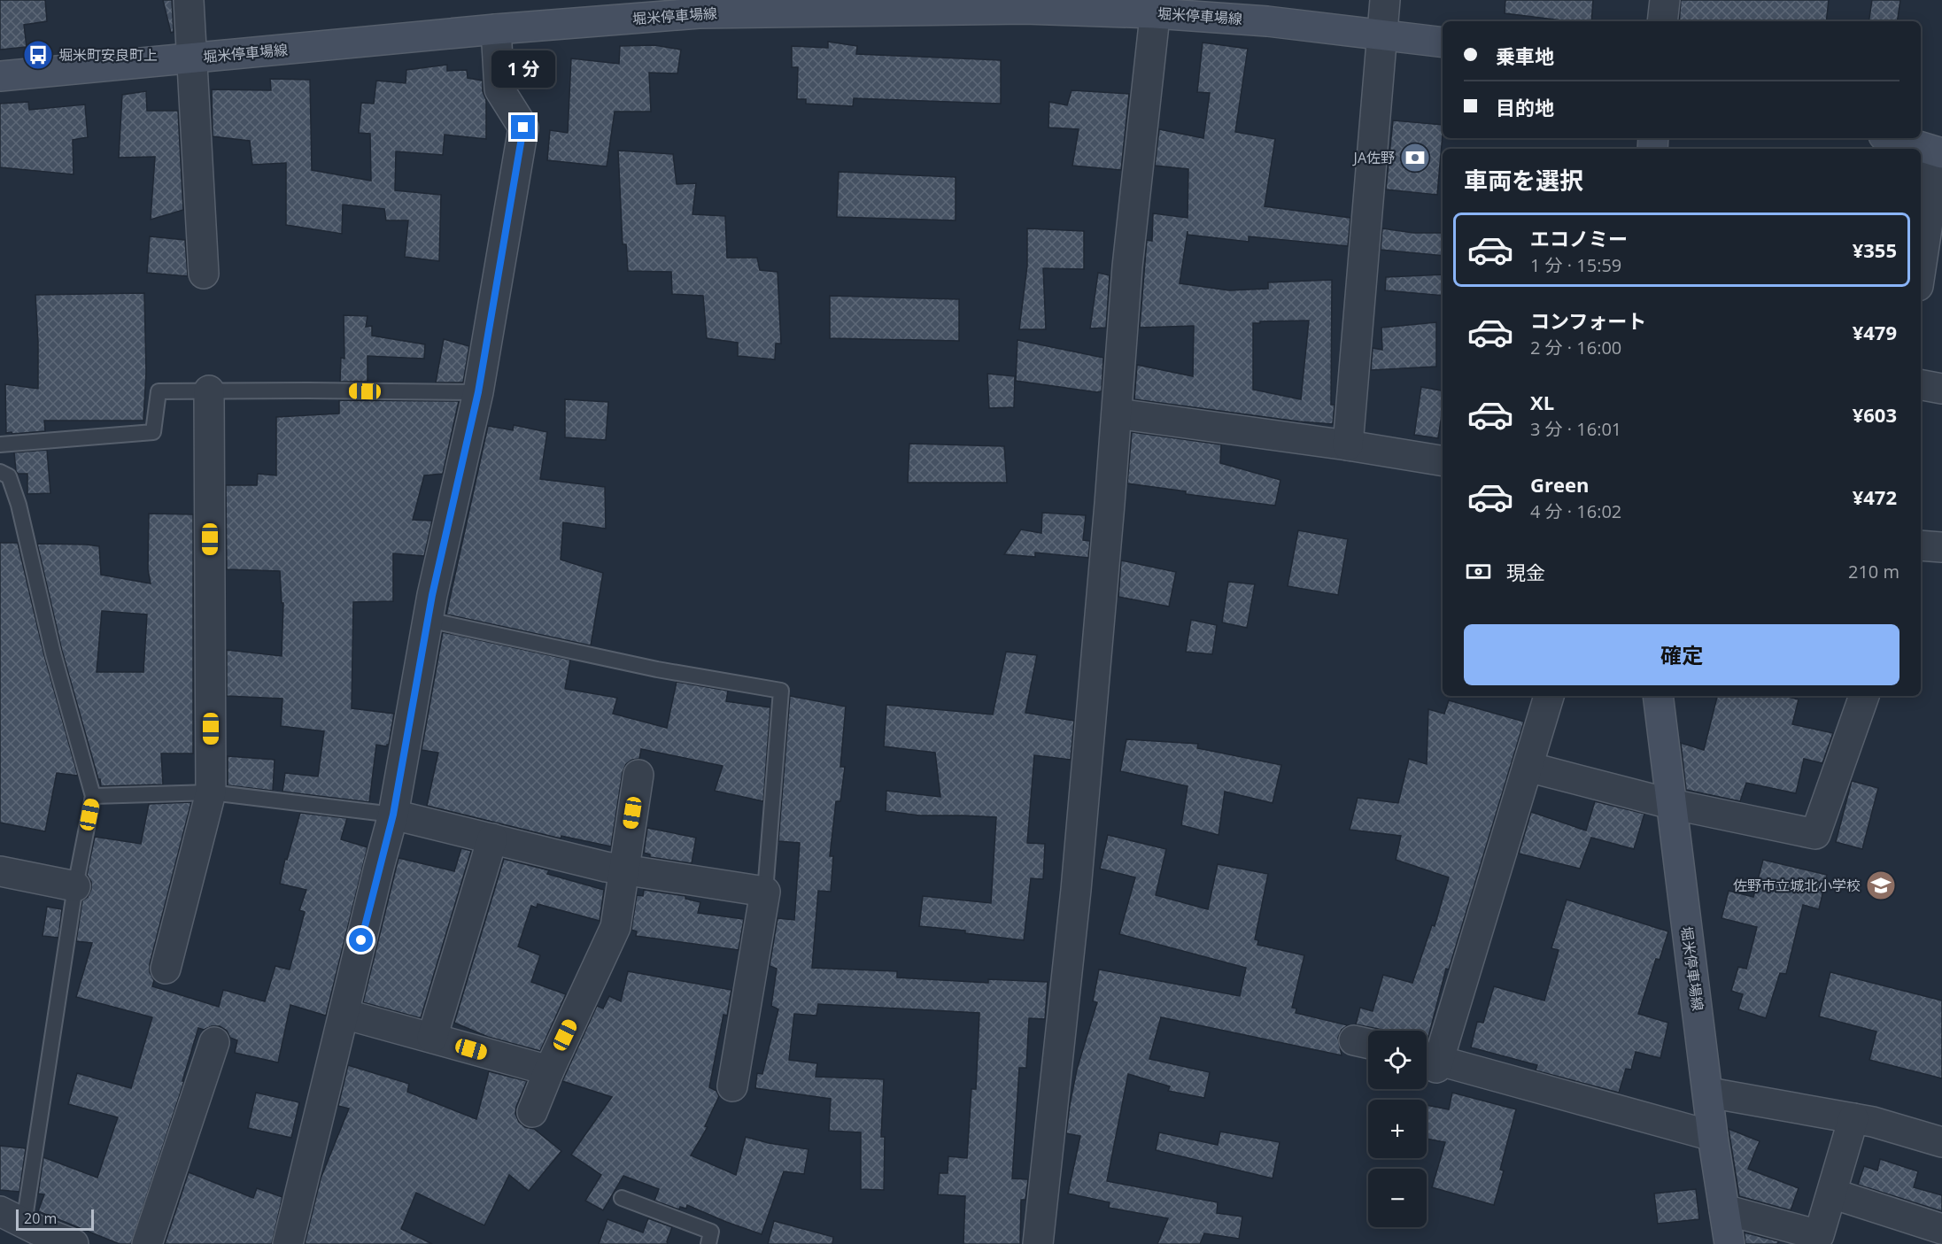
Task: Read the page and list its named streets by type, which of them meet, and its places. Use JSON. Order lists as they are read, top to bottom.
{
  "streets": {
    "main road": ["堀米停車場線"]
  },
  "places": {
    "bus stop": ["堀米町安良町上"],
    "bank": ["JA佐野"],
    "school or university": ["佐野市立城北小学校"]
  },
  "scale_bar": "20 m",
  "page": {
    "banner": ["乗車地", "目的地"],
    "bubble": "1 分",
    "heading": "車両を選択",
    "list": [
      {
        "name": "エコノミー",
        "note": "1 分 · 15:59",
        "value": "¥355"
      },
      {
        "name": "コンフォート",
        "note": "2 分 · 16:00",
        "value": "¥479"
      },
      {
        "name": "XL",
        "note": "3 分 · 16:01",
        "value": "¥603"
      },
      {
        "name": "Green",
        "note": "4 分 · 16:02",
        "value": "¥472"
      }
    ],
    "pay": ["現金", "210 m"],
    "buttons": "確定",
    "map_buttons": ["+", "−"],
    "scale": "20 m"
  }
}
